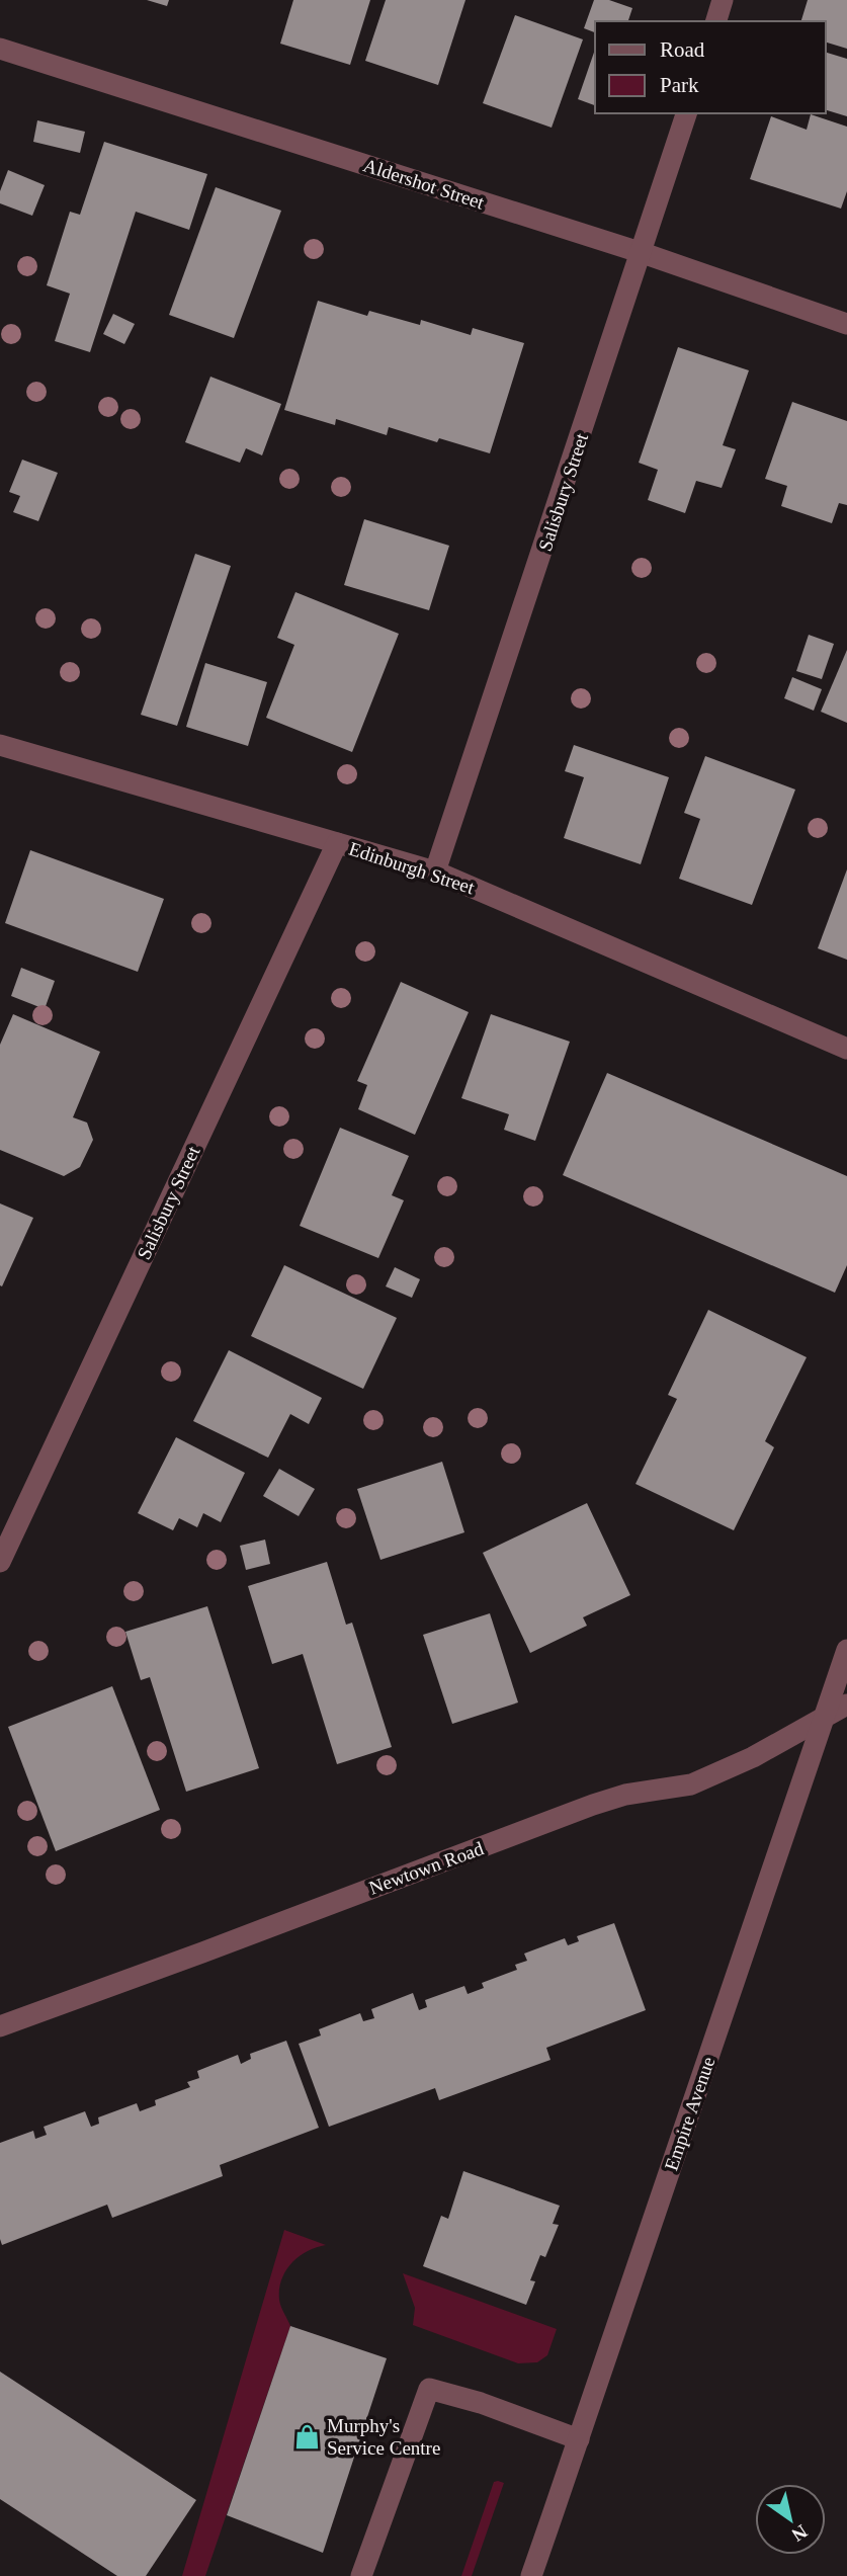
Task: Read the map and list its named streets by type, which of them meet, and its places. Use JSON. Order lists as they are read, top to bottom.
{
  "streets": {
    "street": [
      "Aldershot Street",
      "Salisbury Street",
      "Edinburgh Street",
      "Newtown Road",
      "Empire Avenue"
    ]
  },
  "crossings": [
    ["Aldershot Street", "Salisbury Street"],
    ["Salisbury Street", "Edinburgh Street"],
    ["Newtown Road", "Empire Avenue"]
  ],
  "places": {
    "shop": ["Murphy's Service Centre"]
  },
  "legend": ["Road", "Park"],
  "north": "bottom right"
}
